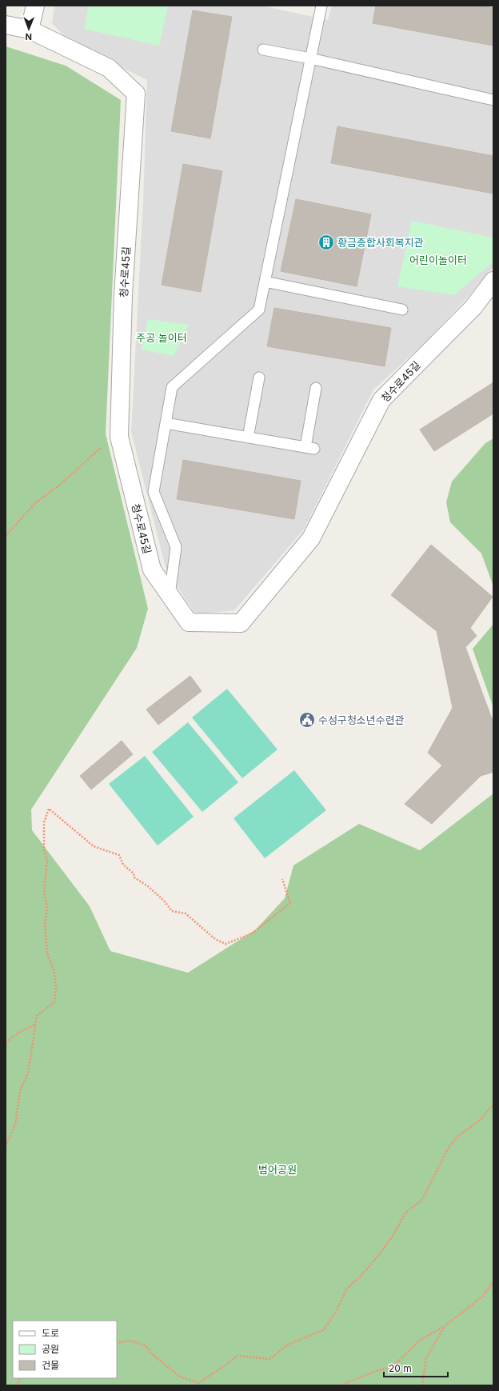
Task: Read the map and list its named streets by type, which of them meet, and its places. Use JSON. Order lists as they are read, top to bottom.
{
  "streets": {
    "street": ["청수로45길"]
  },
  "parks": ["어린이놀이터", "주공 놀이터", "범어공원"],
  "places": {
    "building": ["황금종합사회복지관"],
    "public building": ["수성구청소년수련관"]
  },
  "legend": ["도로", "공원", "건물"],
  "scale_bar": "20 m",
  "north": "bottom"
}
